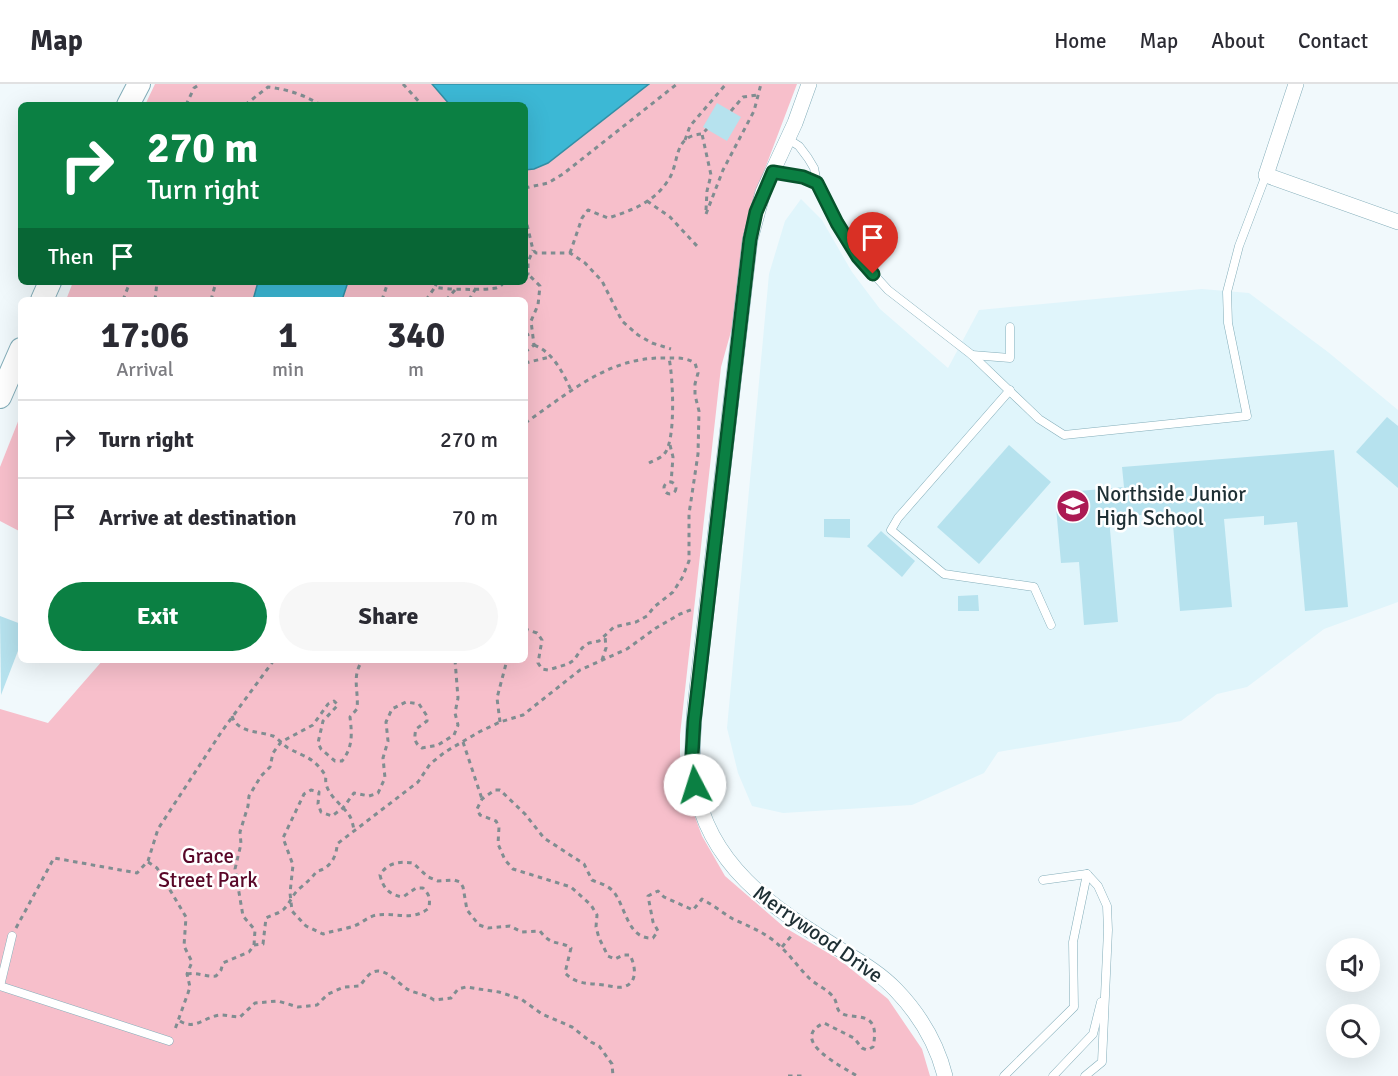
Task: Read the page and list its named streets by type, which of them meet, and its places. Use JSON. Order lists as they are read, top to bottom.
{
  "streets": {
    "street": ["Merrywood Drive"]
  },
  "parks": ["Grace Street Park"],
  "places": {
    "school or university": ["Northside Junior High School"]
  },
  "page": {
    "header": "Map",
    "nav": [
      "Home",
      "Map",
      "About",
      "Contact"
    ],
    "turn": ["270 m", "Turn right"],
    "then": "Then",
    "eta": [
      "17:06",
      "Arrival",
      "1",
      "min",
      "340",
      "m"
    ],
    "list": [
      {
        "name": "Turn right",
        "value": "270 m"
      },
      {
        "name": "Arrive at destination",
        "value": "70 m"
      }
    ],
    "buttons": ["Exit", "Share"]
  }
}
